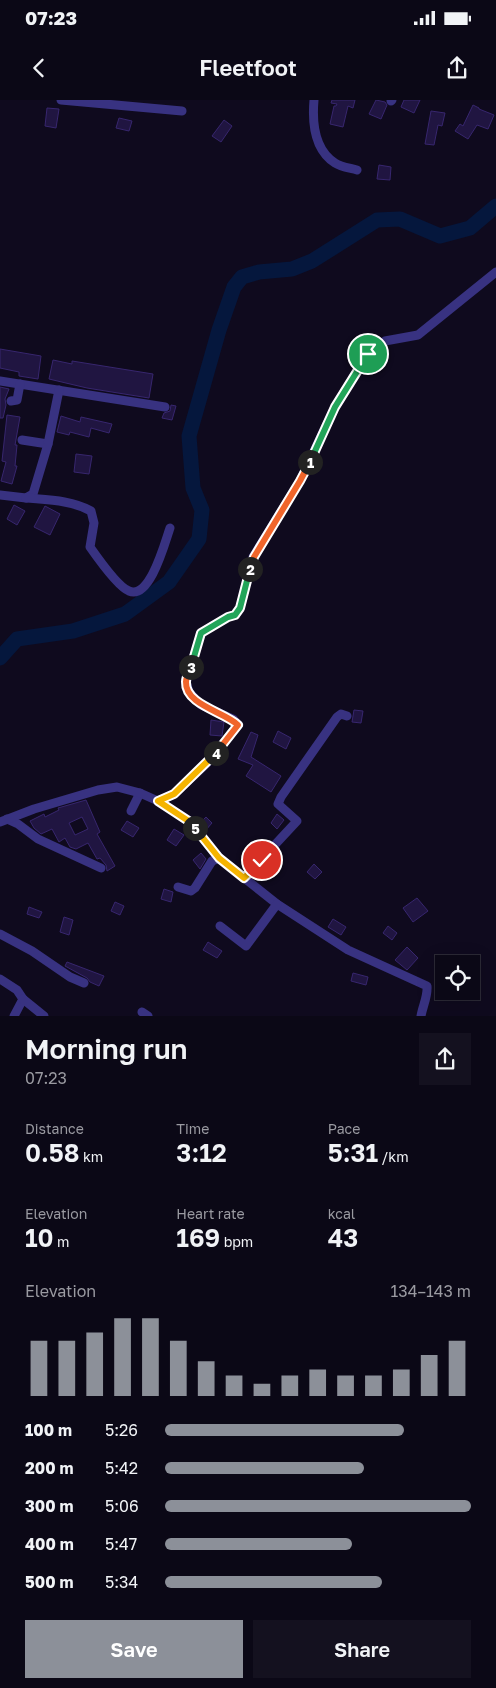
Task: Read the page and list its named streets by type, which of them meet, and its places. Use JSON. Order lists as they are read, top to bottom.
{
  "page": {
    "status": "07:23",
    "header": "Fleetfoot",
    "pins": [
      "1",
      "2",
      "3",
      "4",
      "5"
    ],
    "heading": ["Morning run", "07:23"],
    "stats": [
      ["Distance", "0.58 km"],
      ["Time", "3:12"],
      ["Pace", "5:31 /km"],
      ["Elevation", "10 m"],
      ["Heart rate", "169 bpm"],
      ["kcal", "43"]
    ],
    "chart": ["Elevation", "134–143 m"],
    "list": [
      {
        "name": "100 m",
        "note": "5:26"
      },
      {
        "name": "200 m",
        "note": "5:42"
      },
      {
        "name": "300 m",
        "note": "5:06"
      },
      {
        "name": "400 m",
        "note": "5:47"
      },
      {
        "name": "500 m",
        "note": "5:34"
      }
    ],
    "buttons": ["Save", "Share"]
  }
}
